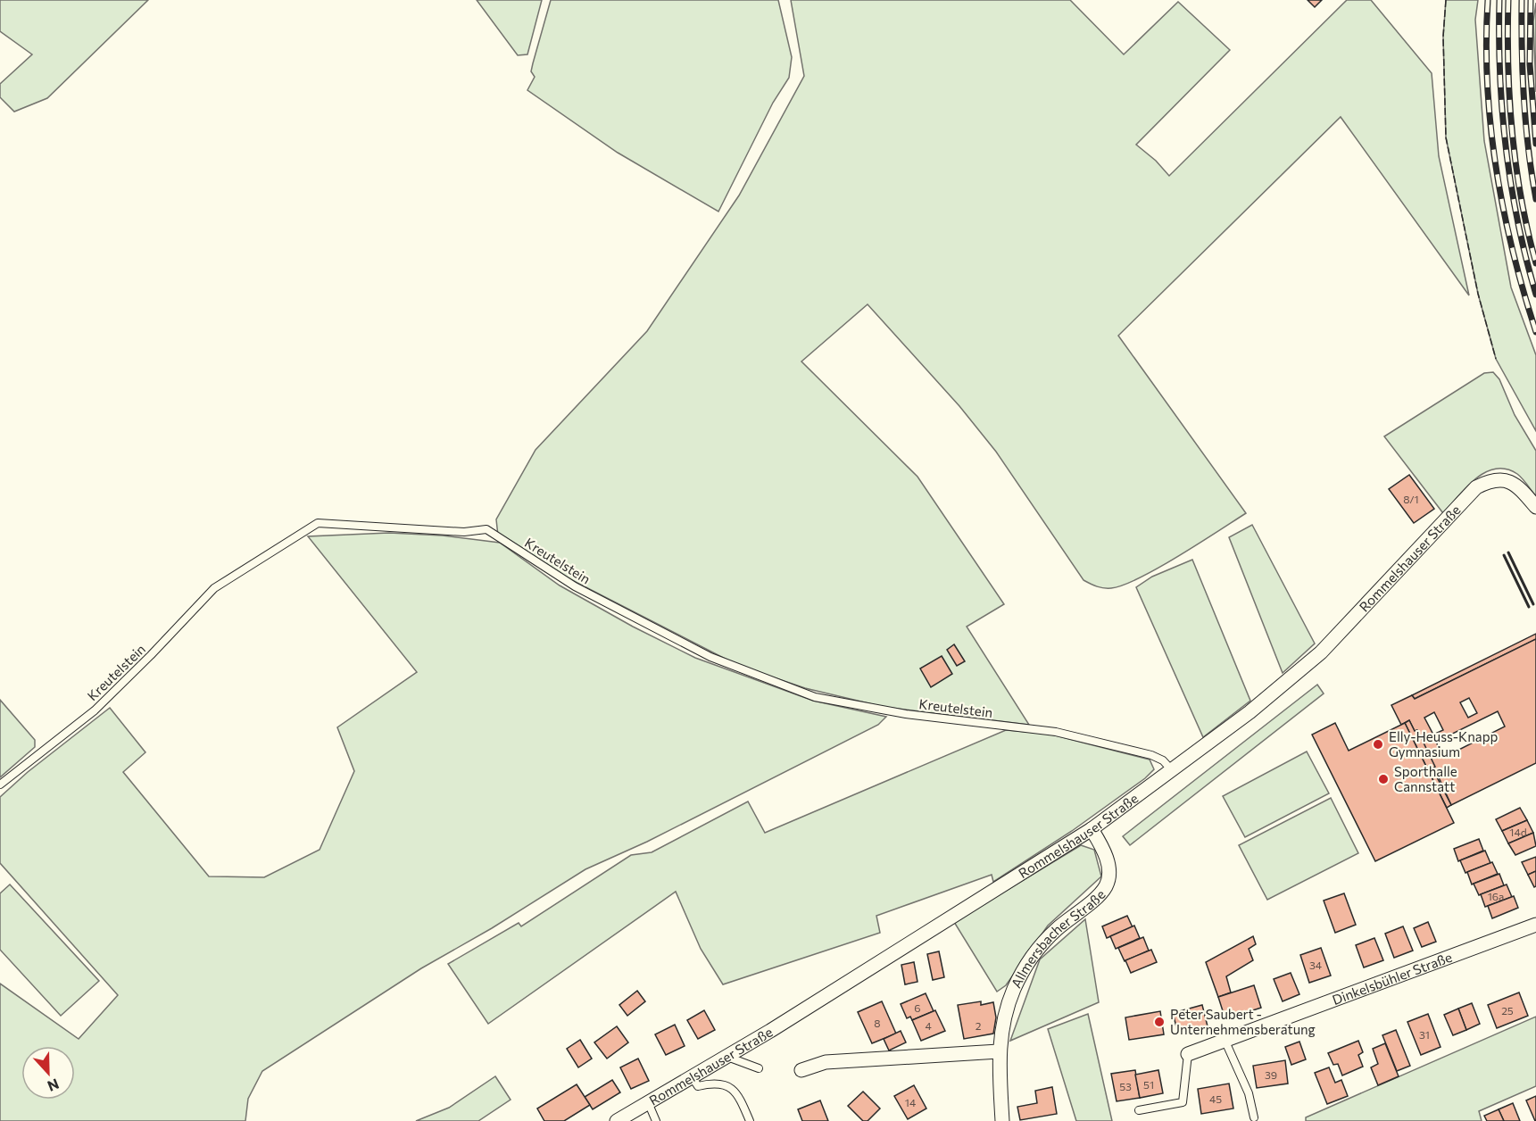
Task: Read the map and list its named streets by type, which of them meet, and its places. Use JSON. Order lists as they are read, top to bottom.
{
  "streets": {
    "street": ["Rommelshauser Straße", "Allmersbacher Straße", "Dinkelsbühler Straße"],
    "lane": ["Kreutelstein"]
  },
  "crossings": [
    ["Rommelshauser Straße", "Kreutelstein"],
    ["Rommelshauser Straße", "Allmersbacher Straße"]
  ],
  "places": ["Elly-Heuss-Knapp Gymnasium", "Sporthalle Cannstatt", "Peter Saubert - Unternehmensberatung"],
  "house_numbers": [
    "8/1",
    "14d",
    "16a",
    "34",
    "6",
    "25",
    "8",
    "4",
    "2",
    "31",
    "39",
    "51",
    "53",
    "45",
    "14"
  ],
  "north": "bottom"
}
